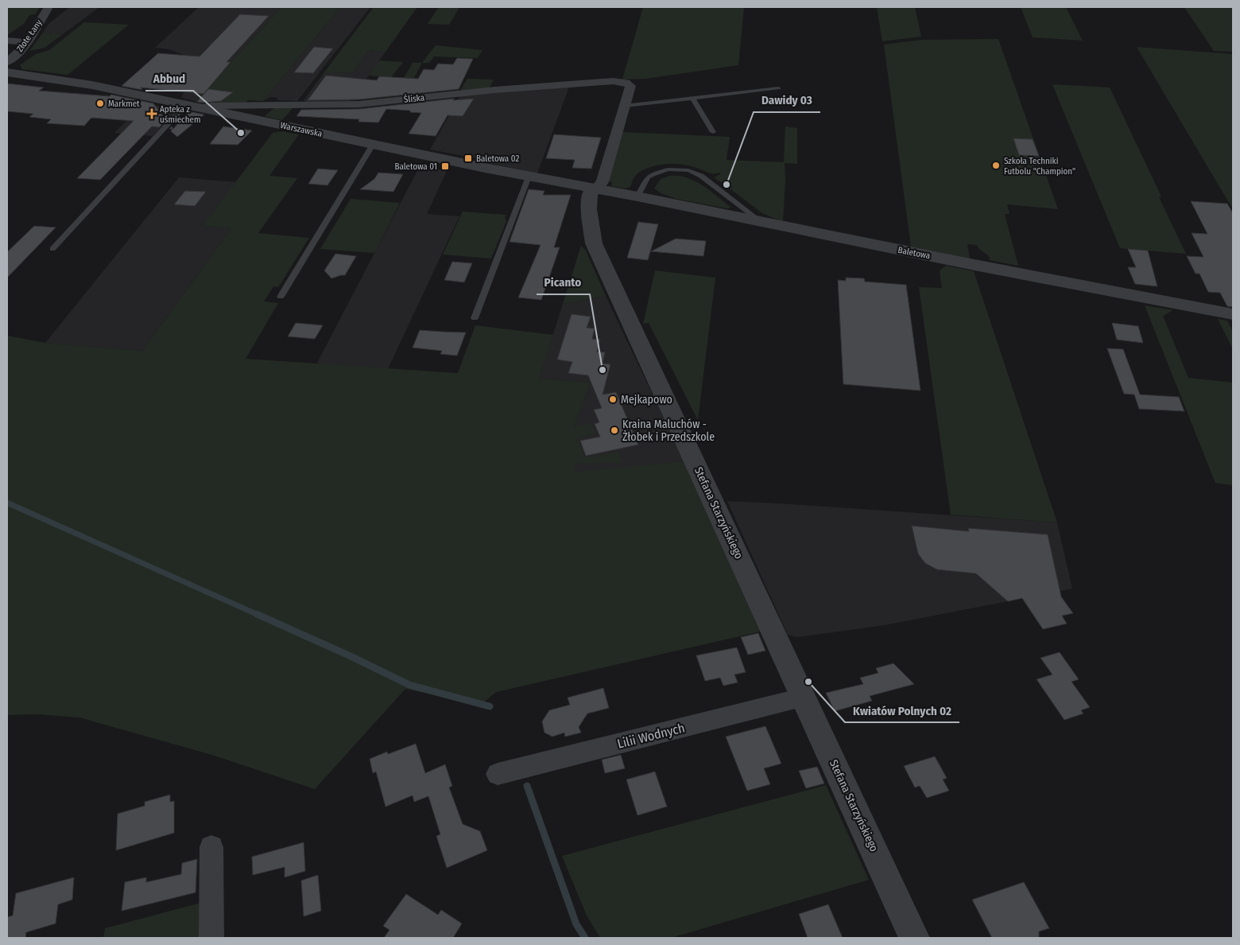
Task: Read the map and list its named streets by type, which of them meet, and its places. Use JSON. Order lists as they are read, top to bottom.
{
  "streets": {
    "street": [
      "Złote Łany",
      "Śliska",
      "Warszawska",
      "Baletowa",
      "Stefana Starzyńskiego",
      "Lilii Wodnych"
    ]
  },
  "crossings": [
    ["Śliska", "Warszawska"],
    ["Śliska", "Stefana Starzyńskiego"],
    ["Warszawska", "Baletowa"],
    ["Warszawska", "Stefana Starzyńskiego"],
    ["Baletowa", "Stefana Starzyńskiego"],
    ["Stefana Starzyńskiego", "Lilii Wodnych"]
  ],
  "places": {
    "other": [
      "Markmet",
      "Abbud",
      "Szkoła Techniki Futbolu \"Champion\"",
      "Dawidy 03",
      "Picanto",
      "Mejkapowo",
      "Kraina Maluchów - Żłobek i Przedszkole",
      "Kwiatów Polnych 02"
    ],
    "health": ["Apteka z uśmiechem"],
    "transit": ["Baletowa 02", "Baletowa 01"]
  }
}
